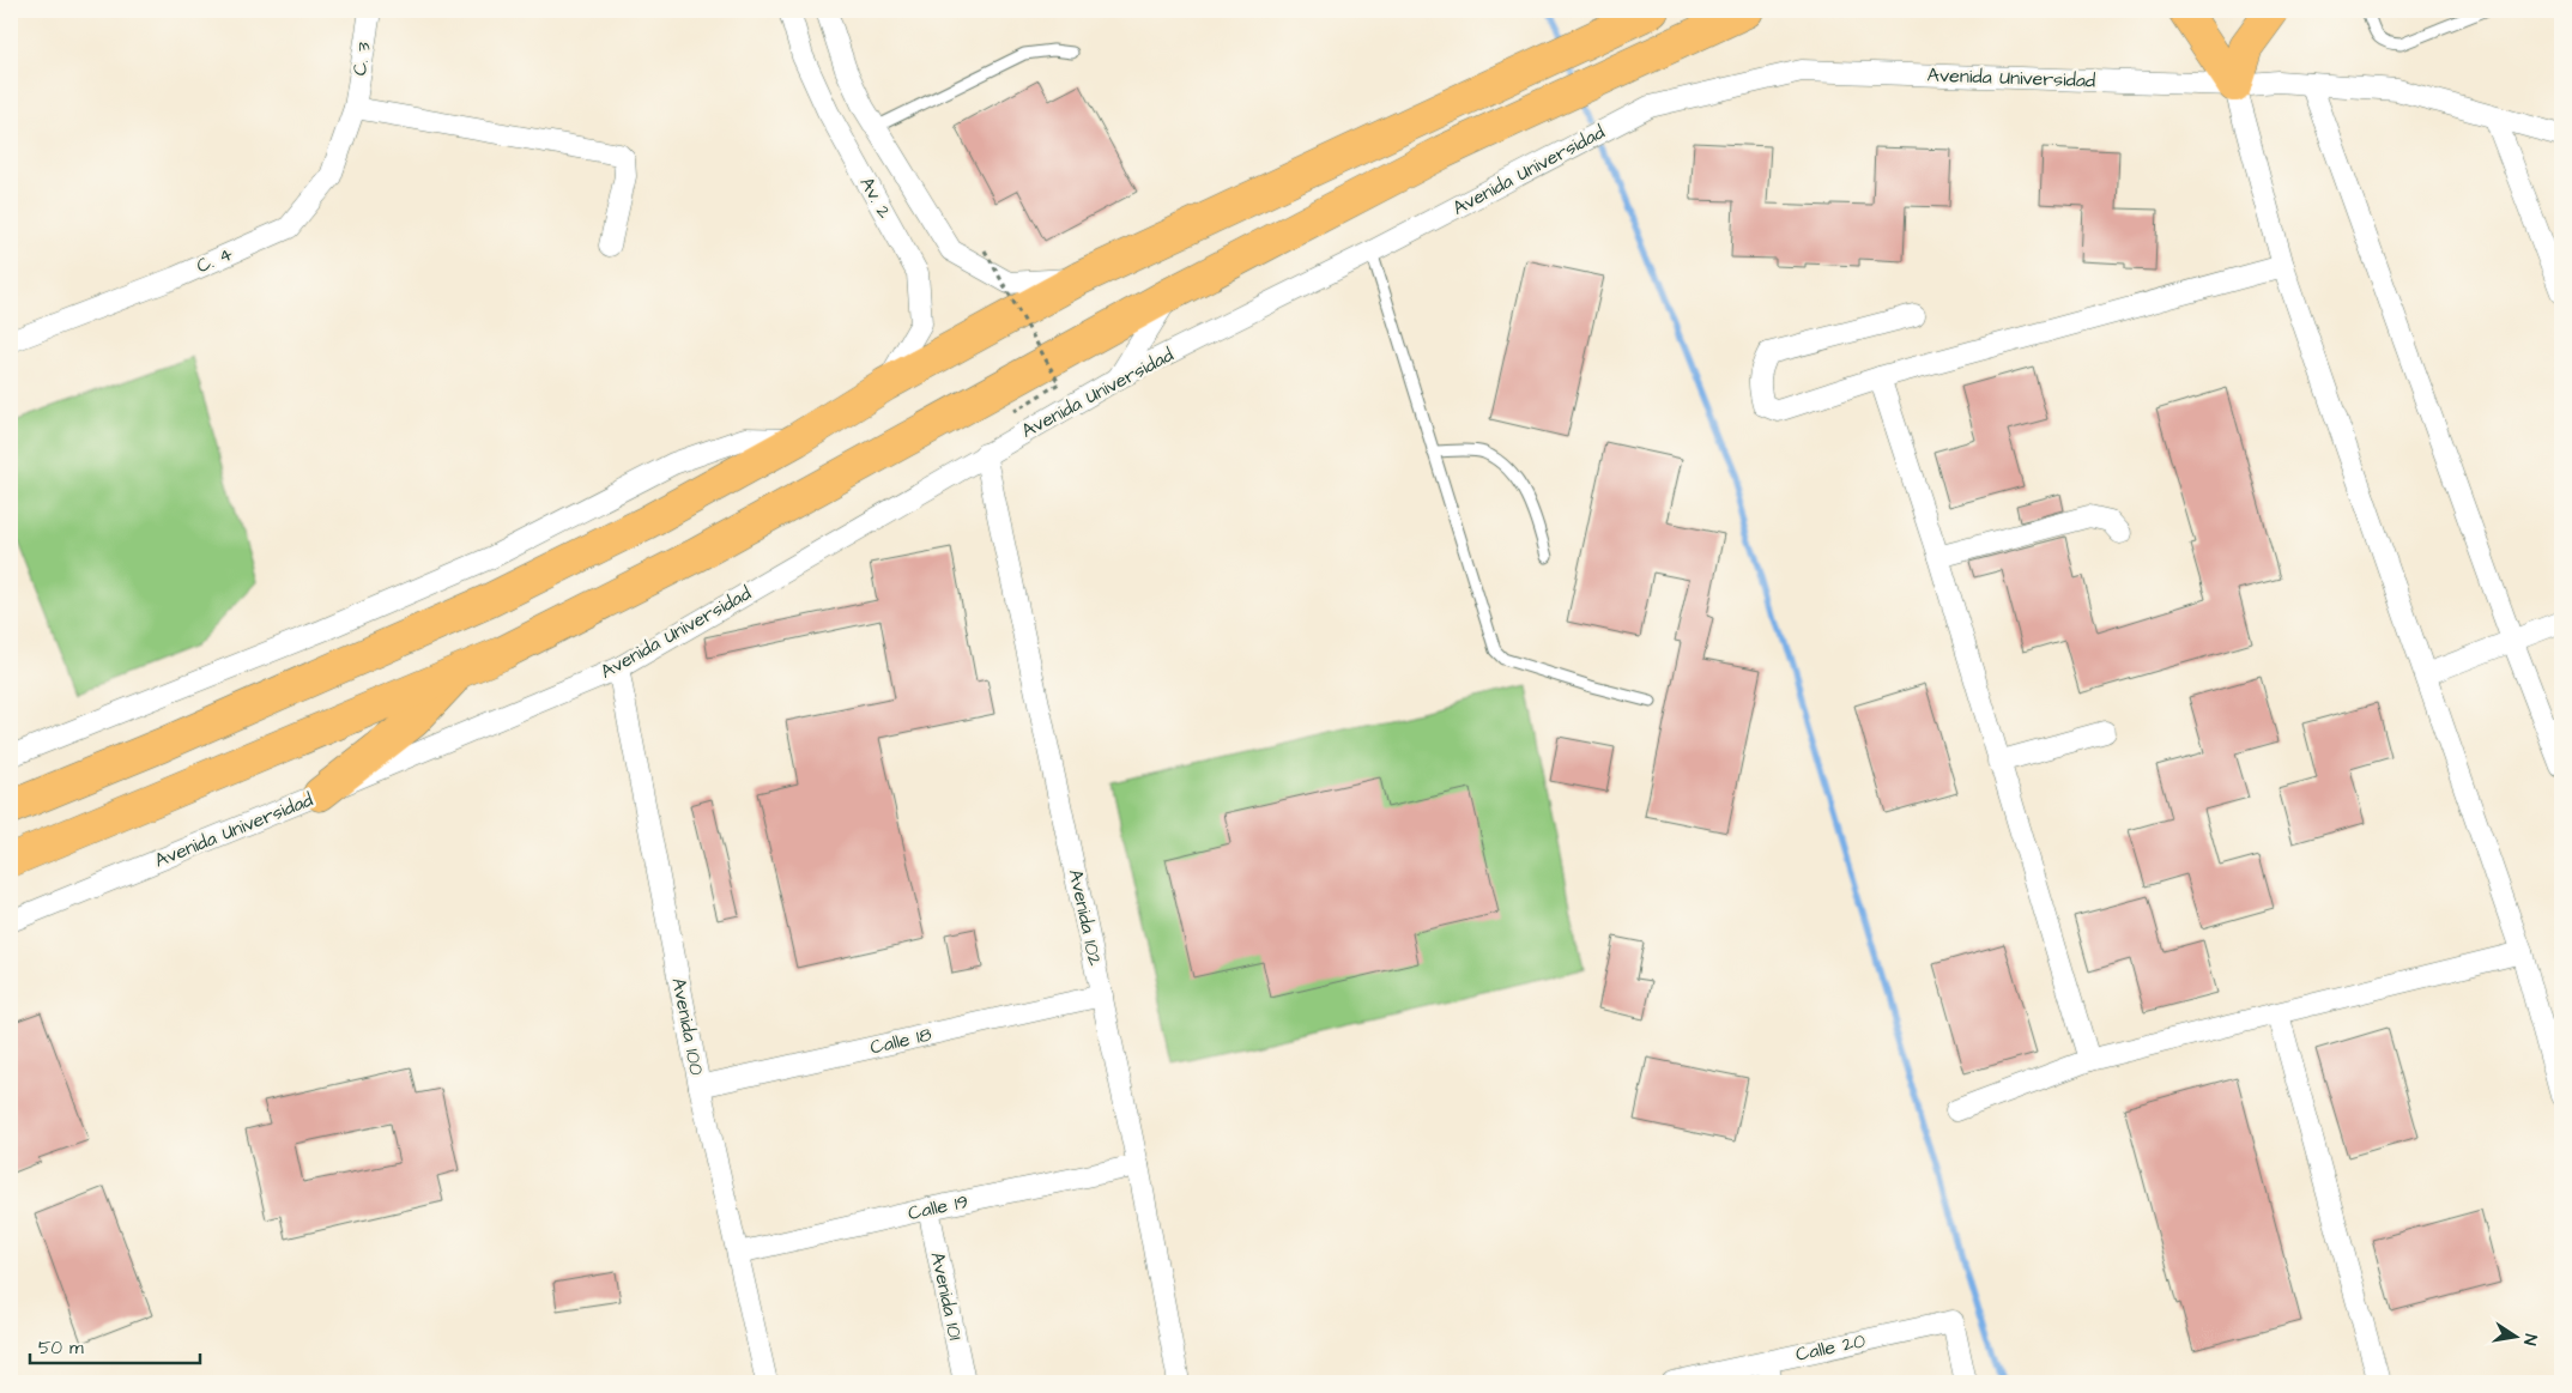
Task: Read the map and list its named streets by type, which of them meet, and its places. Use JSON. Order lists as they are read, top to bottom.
{
  "streets": {
    "street": [
      "C. 3",
      "Avenida Universidad",
      "Av. 2",
      "C. 4",
      "Avenida 102",
      "Avenida 100",
      "Calle 18",
      "Calle 19",
      "Avenida 101",
      "Calle 20"
    ]
  },
  "crossings": [
    ["C. 3", "C. 4"],
    ["Avenida Universidad", "Avenida 102"],
    ["Avenida Universidad", "Avenida 100"],
    ["Avenida 102", "Calle 18"],
    ["Avenida 102", "Calle 19"],
    ["Avenida 100", "Calle 18"],
    ["Avenida 100", "Calle 19"],
    ["Calle 19", "Avenida 101"]
  ],
  "scale_bar": "50 m",
  "north": "right"
}
